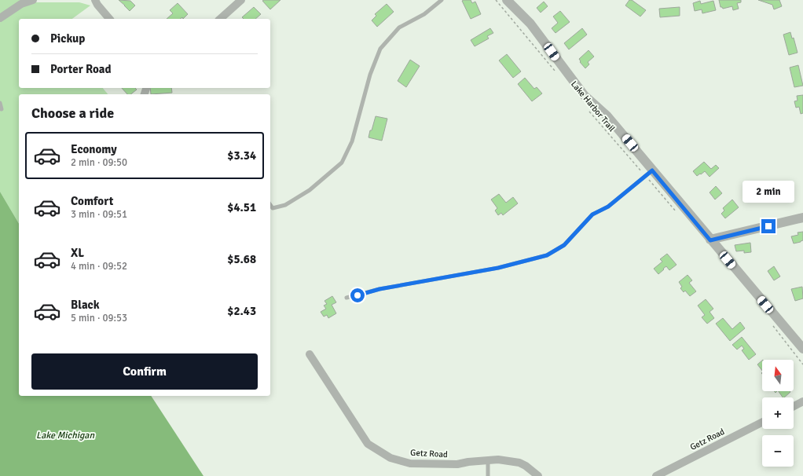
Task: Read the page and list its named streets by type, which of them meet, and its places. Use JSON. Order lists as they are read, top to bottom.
{
  "streets": {
    "street": ["Getz Road"],
    "path": ["Lake Harbor Trail"]
  },
  "water": ["Lake Michigan"],
  "north": "top",
  "page": {
    "banner": ["Pickup", "Porter Road"],
    "heading": "Choose a ride",
    "list": [
      {
        "name": "Economy",
        "note": "2 min · 09:50",
        "value": "$3.34"
      },
      {
        "name": "Comfort",
        "note": "3 min · 09:51",
        "value": "$4.51"
      },
      {
        "name": "XL",
        "note": "4 min · 09:52",
        "value": "$5.68"
      },
      {
        "name": "Black",
        "note": "5 min · 09:53",
        "value": "$2.43"
      }
    ],
    "bubble": "2 min",
    "buttons": "Confirm",
    "map_buttons": ["+", "−"]
  }
}
